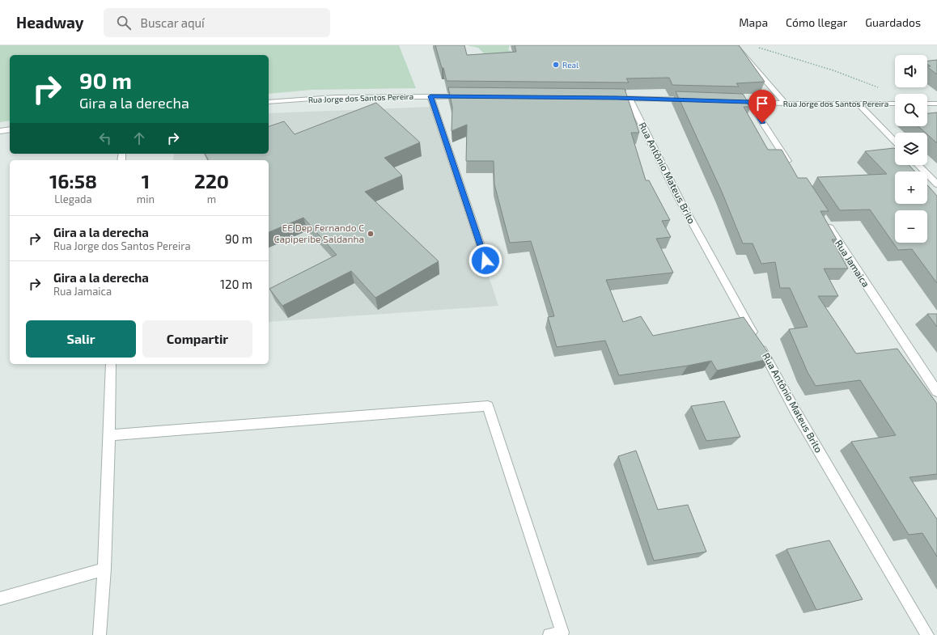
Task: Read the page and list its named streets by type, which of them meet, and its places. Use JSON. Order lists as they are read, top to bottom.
{
  "streets": {
    "street": ["Rua Jorge dos Santos Pereira", "Rua Antônio Mateus Brito", "Rua Jamaica"]
  },
  "places": ["Real", "EE Dep Fernando C Capiperibe Saldanha"],
  "page": {
    "header": "Headway",
    "search": "Buscar aquí",
    "nav": ["Mapa", "Cómo llegar", "Guardados"],
    "map_buttons": ["+", "−"],
    "turn": ["90 m", "Gira a la derecha"],
    "eta": [
      "16:58",
      "Llegada",
      "1",
      "min",
      "220",
      "m"
    ],
    "list": [
      {
        "name": "Gira a la derecha",
        "note": "Rua Jorge dos Santos Pereira",
        "value": "90 m"
      },
      {
        "name": "Gira a la derecha",
        "note": "Rua Jamaica",
        "value": "120 m"
      }
    ],
    "buttons": ["Salir", "Compartir"]
  }
}
